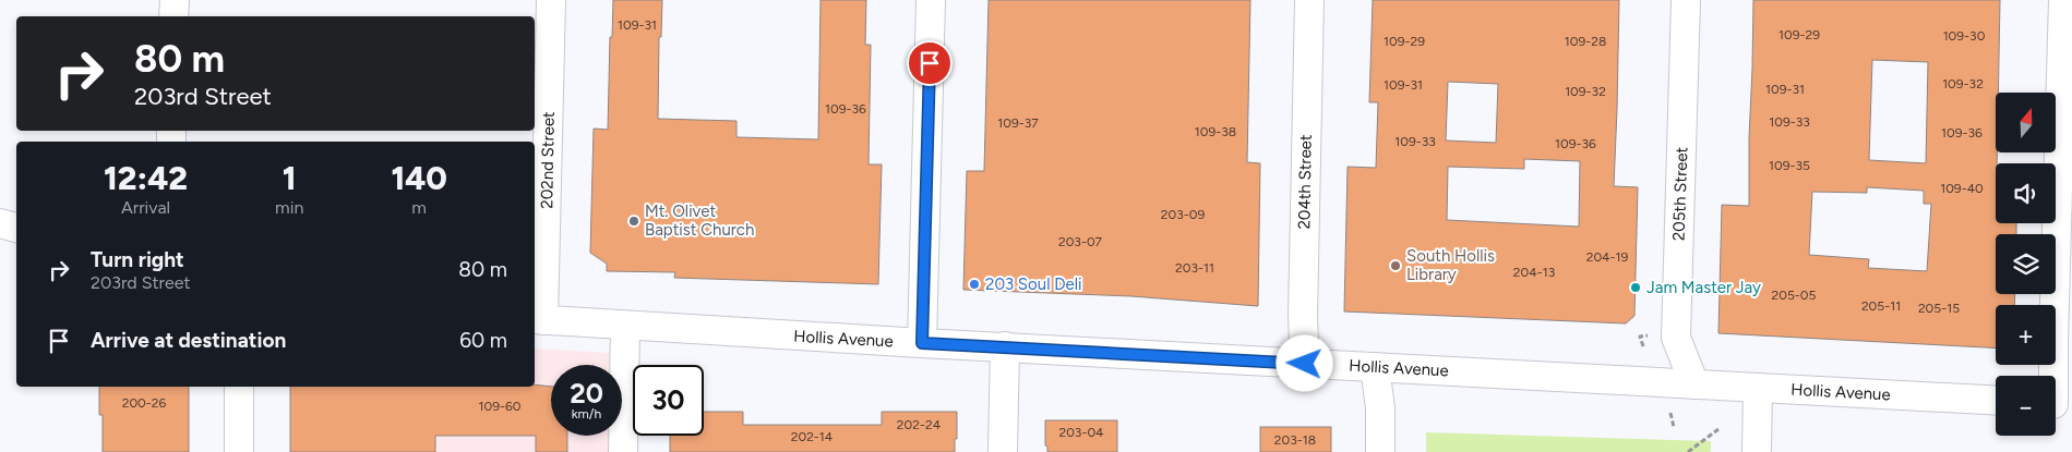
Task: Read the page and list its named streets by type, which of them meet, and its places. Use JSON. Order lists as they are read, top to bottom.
{
  "streets": {
    "street": [
      "202nd Street",
      "204th Street",
      "205th Street",
      "Hollis Avenue"
    ]
  },
  "crossings": [
    ["202nd Street", "Hollis Avenue"],
    ["204th Street", "Hollis Avenue"],
    ["205th Street", "Hollis Avenue"]
  ],
  "places": [
    "Mt. Olivet Baptist Church",
    "South Hollis Library",
    "203 Soul Deli",
    "Jam Master Jay"
  ],
  "house_numbers": [
    "109-31",
    "109-29",
    "109-30",
    "109-29",
    "109-28",
    "109-32",
    "109-31",
    "109-31",
    "109-32",
    "109-36",
    "109-33",
    "109-37",
    "109-38",
    "109-36",
    "109-33",
    "109-36",
    "109-35",
    "109-40",
    "203-09",
    "203-07",
    "204-19",
    "203-11",
    "204-13",
    "205-05",
    "205-11",
    "205-15",
    "200-26",
    "109-60",
    "202-24",
    "203-04",
    "202-14",
    "203-18"
  ],
  "north": "top",
  "page": {
    "turn": ["80 m", "203rd Street"],
    "map_buttons": ["+", "−"],
    "eta": [
      "12:42",
      "Arrival",
      "1",
      "min",
      "140",
      "m"
    ],
    "list": [
      {
        "name": "Turn right",
        "note": "203rd Street",
        "value": "80 m"
      },
      {
        "name": "Arrive at destination",
        "value": "60 m"
      }
    ],
    "speed": "20 km/h",
    "limit": "30"
  }
}
